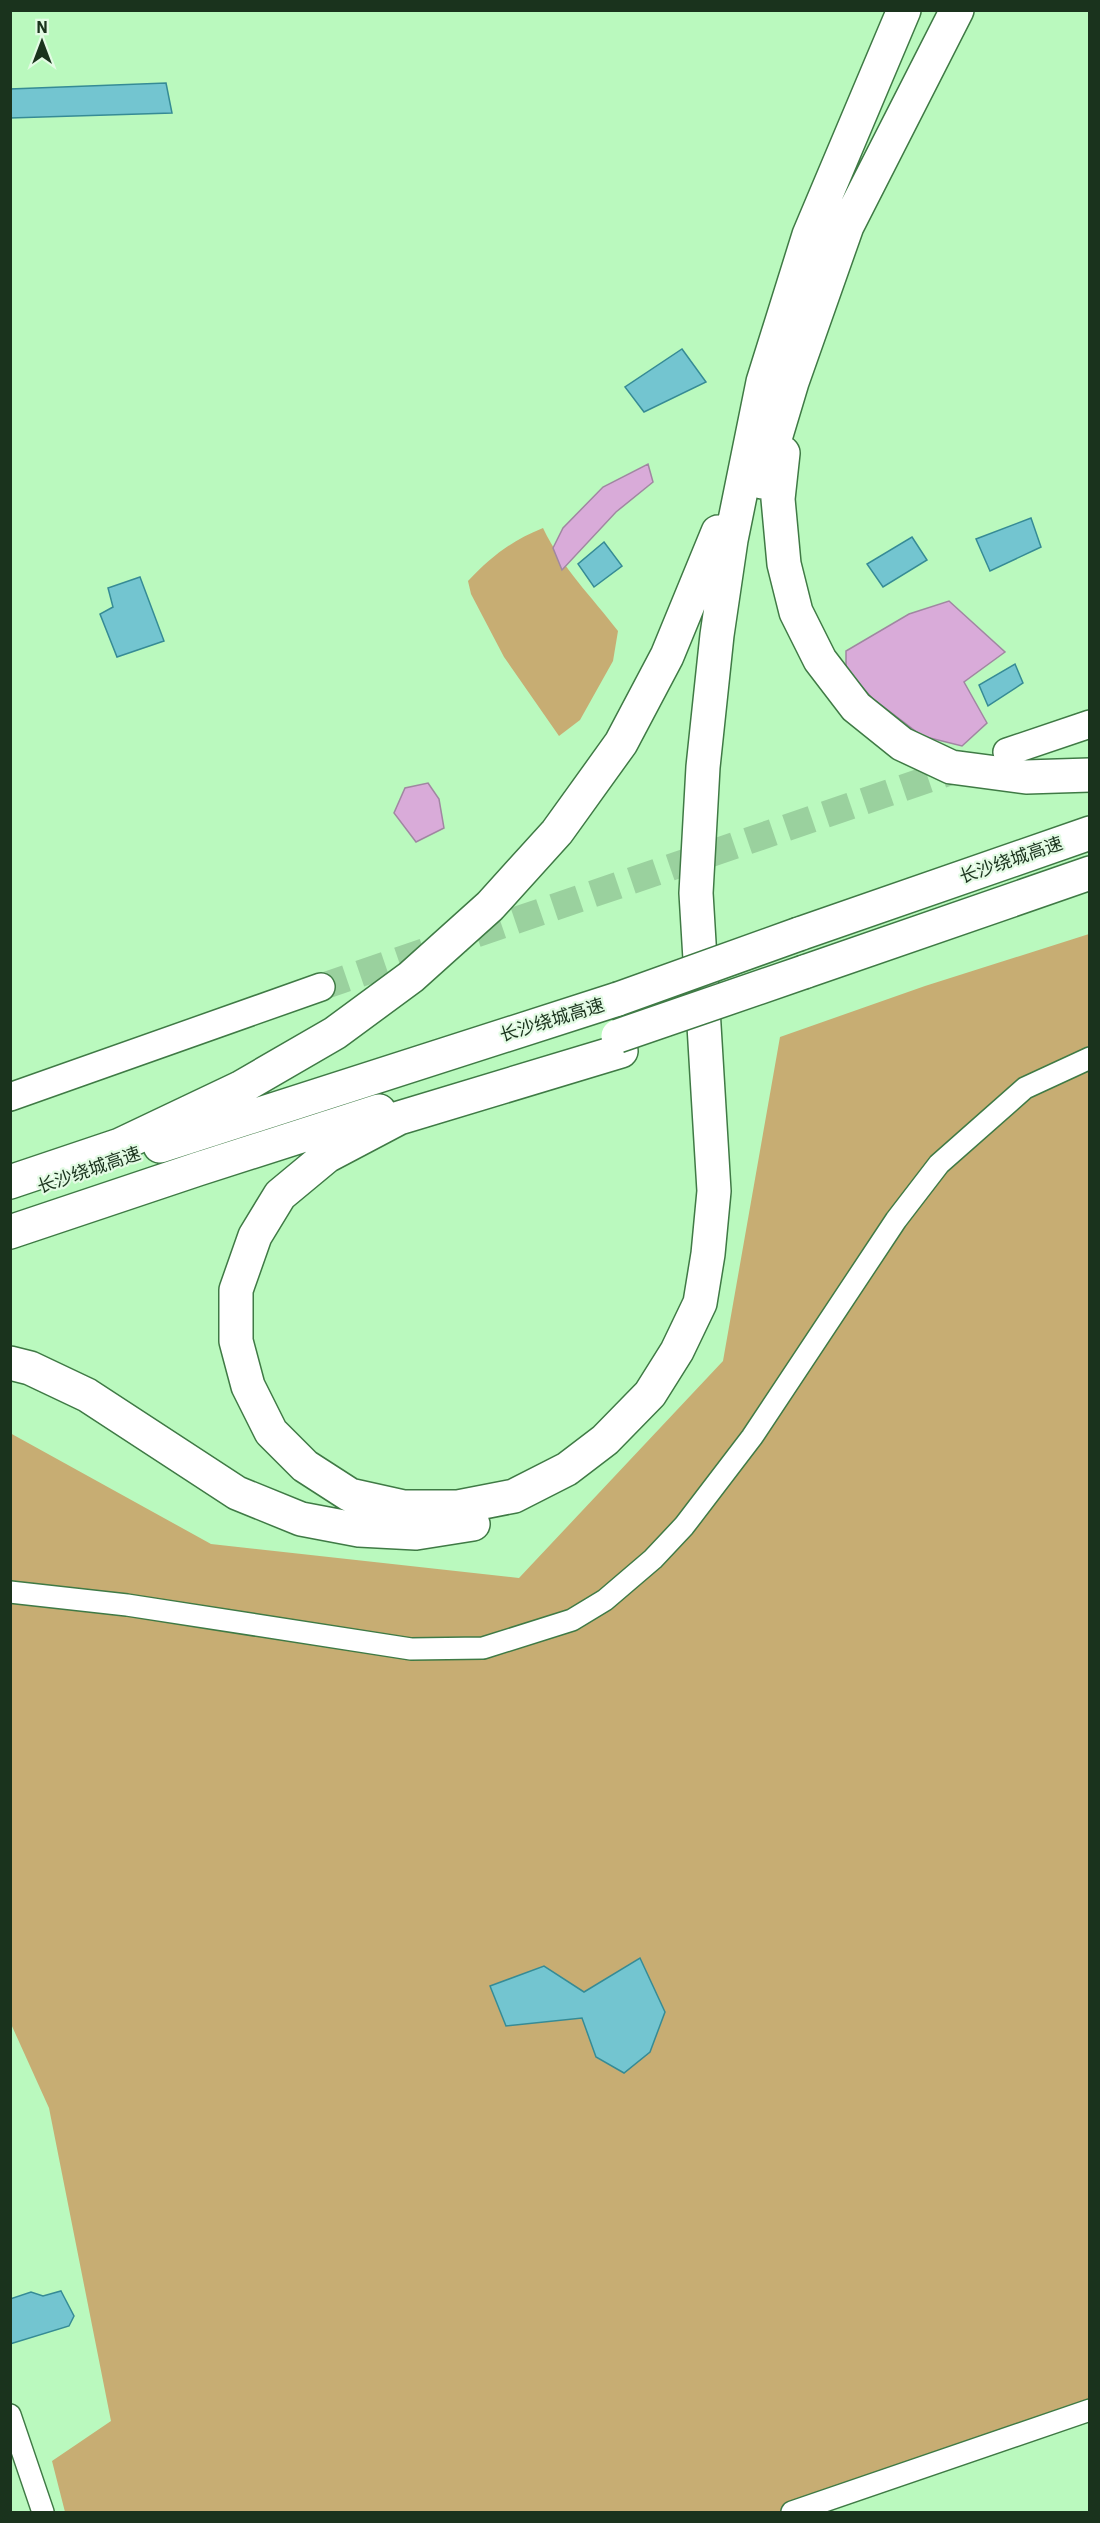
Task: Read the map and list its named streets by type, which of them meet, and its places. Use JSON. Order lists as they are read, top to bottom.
{
  "streets": {
    "highway": ["长沙绕城高速"]
  },
  "north": "top"
}
